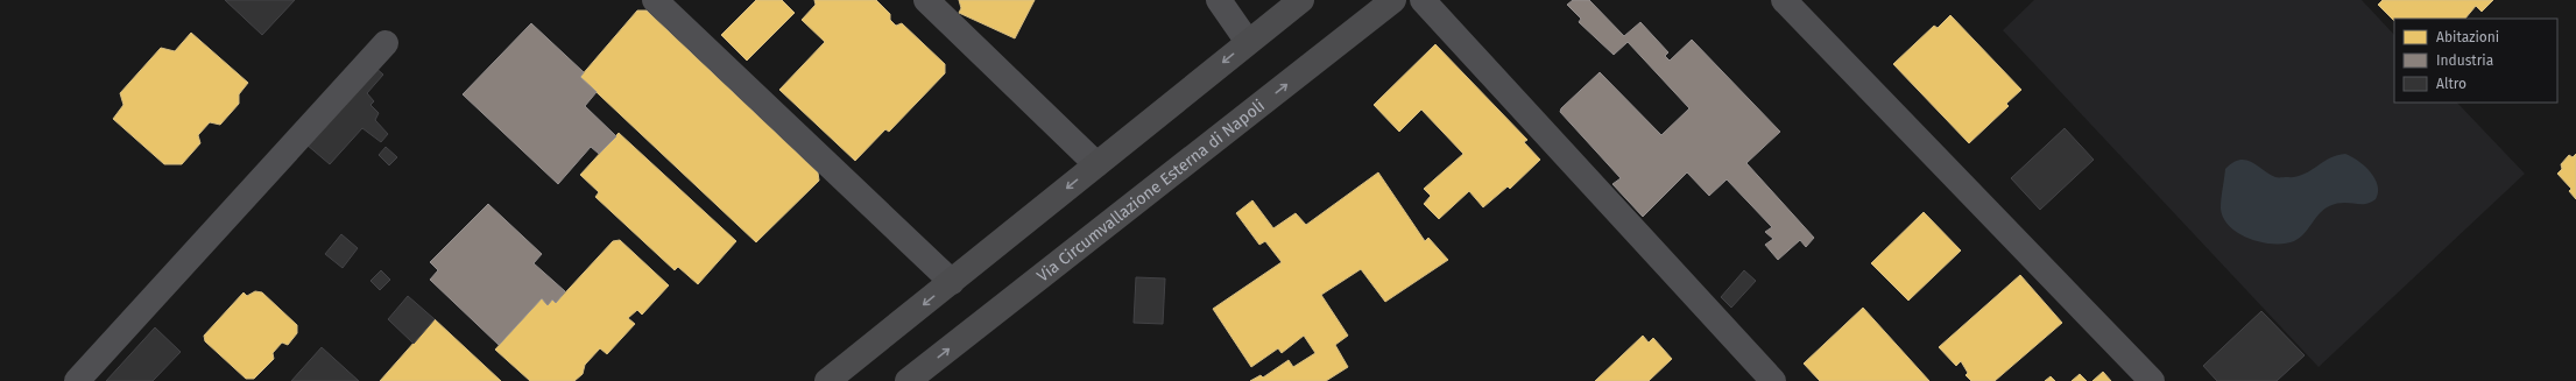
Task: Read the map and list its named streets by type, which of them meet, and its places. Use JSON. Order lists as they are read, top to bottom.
{
  "streets": {
    "main road": ["Via Circumvallazione Esterna di Napoli"]
  },
  "legend": ["Abitazioni", "Industria", "Altro"]
}
